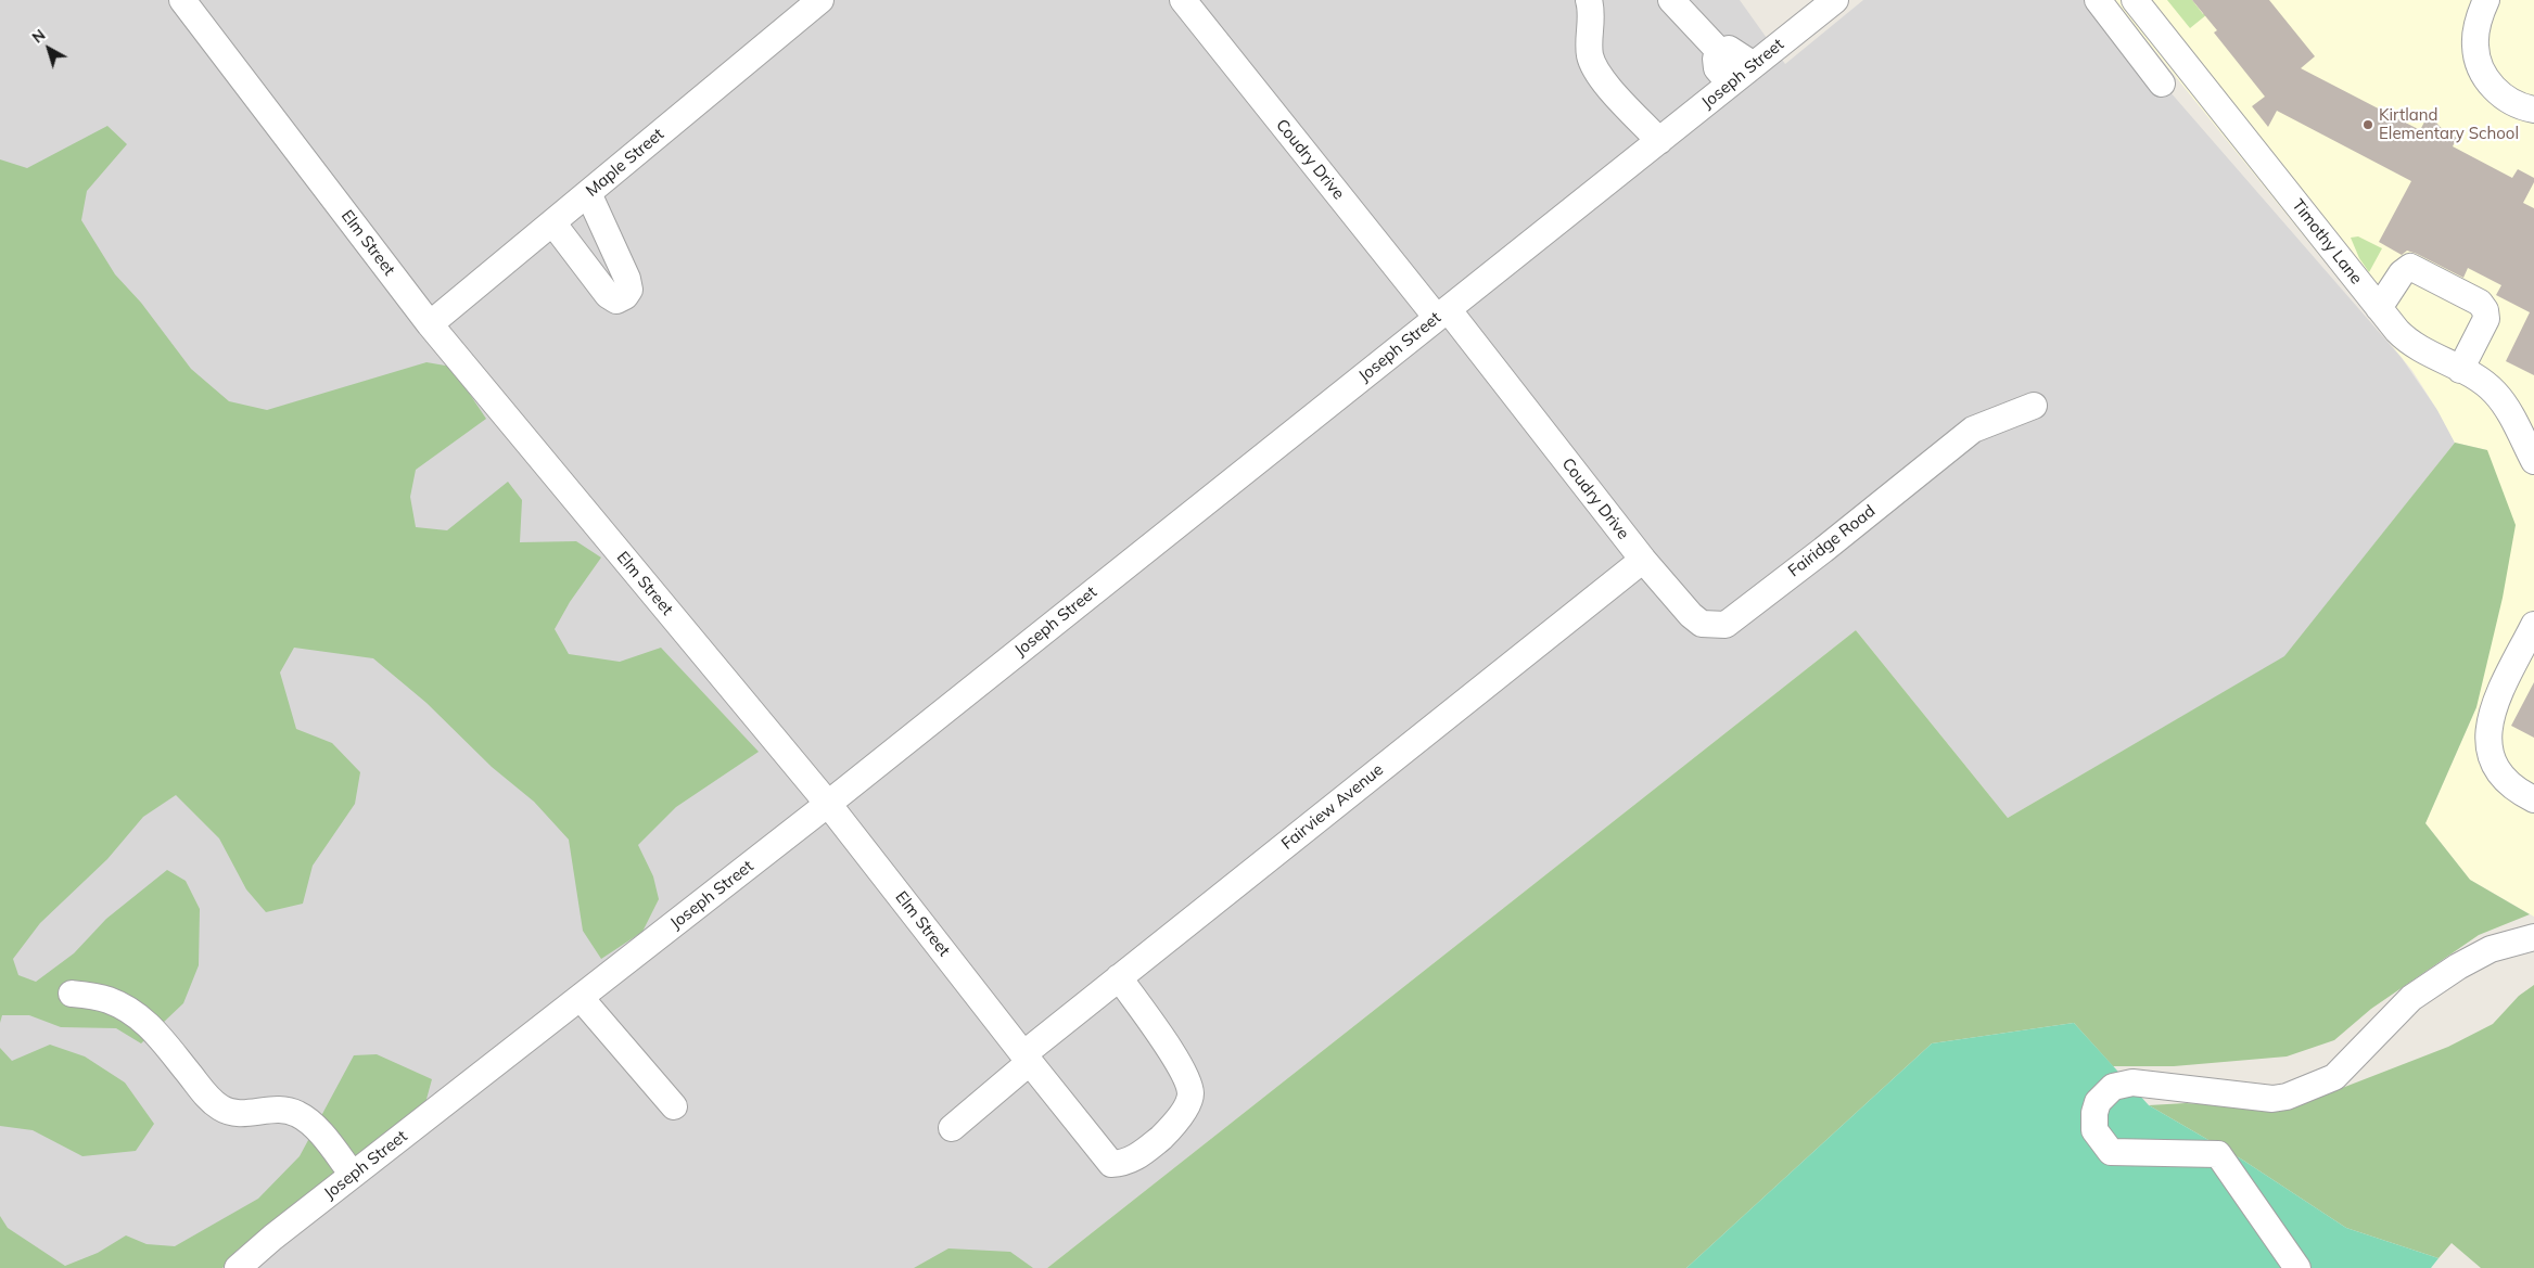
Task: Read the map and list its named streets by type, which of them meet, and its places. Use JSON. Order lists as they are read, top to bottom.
{
  "streets": {
    "street": [
      "Joseph Street",
      "Coudry Drive",
      "Maple Street",
      "Timothy Lane",
      "Elm Street",
      "Fairidge Road",
      "Fairview Avenue"
    ]
  },
  "crossings": [
    ["Joseph Street", "Coudry Drive"],
    ["Joseph Street", "Elm Street"],
    ["Coudry Drive", "Fairidge Road"],
    ["Coudry Drive", "Fairview Avenue"],
    ["Maple Street", "Elm Street"],
    ["Elm Street", "Fairview Avenue"],
    ["Fairidge Road", "Fairview Avenue"]
  ],
  "places": ["Kirtland Elementary School"],
  "north": "top left"
}
